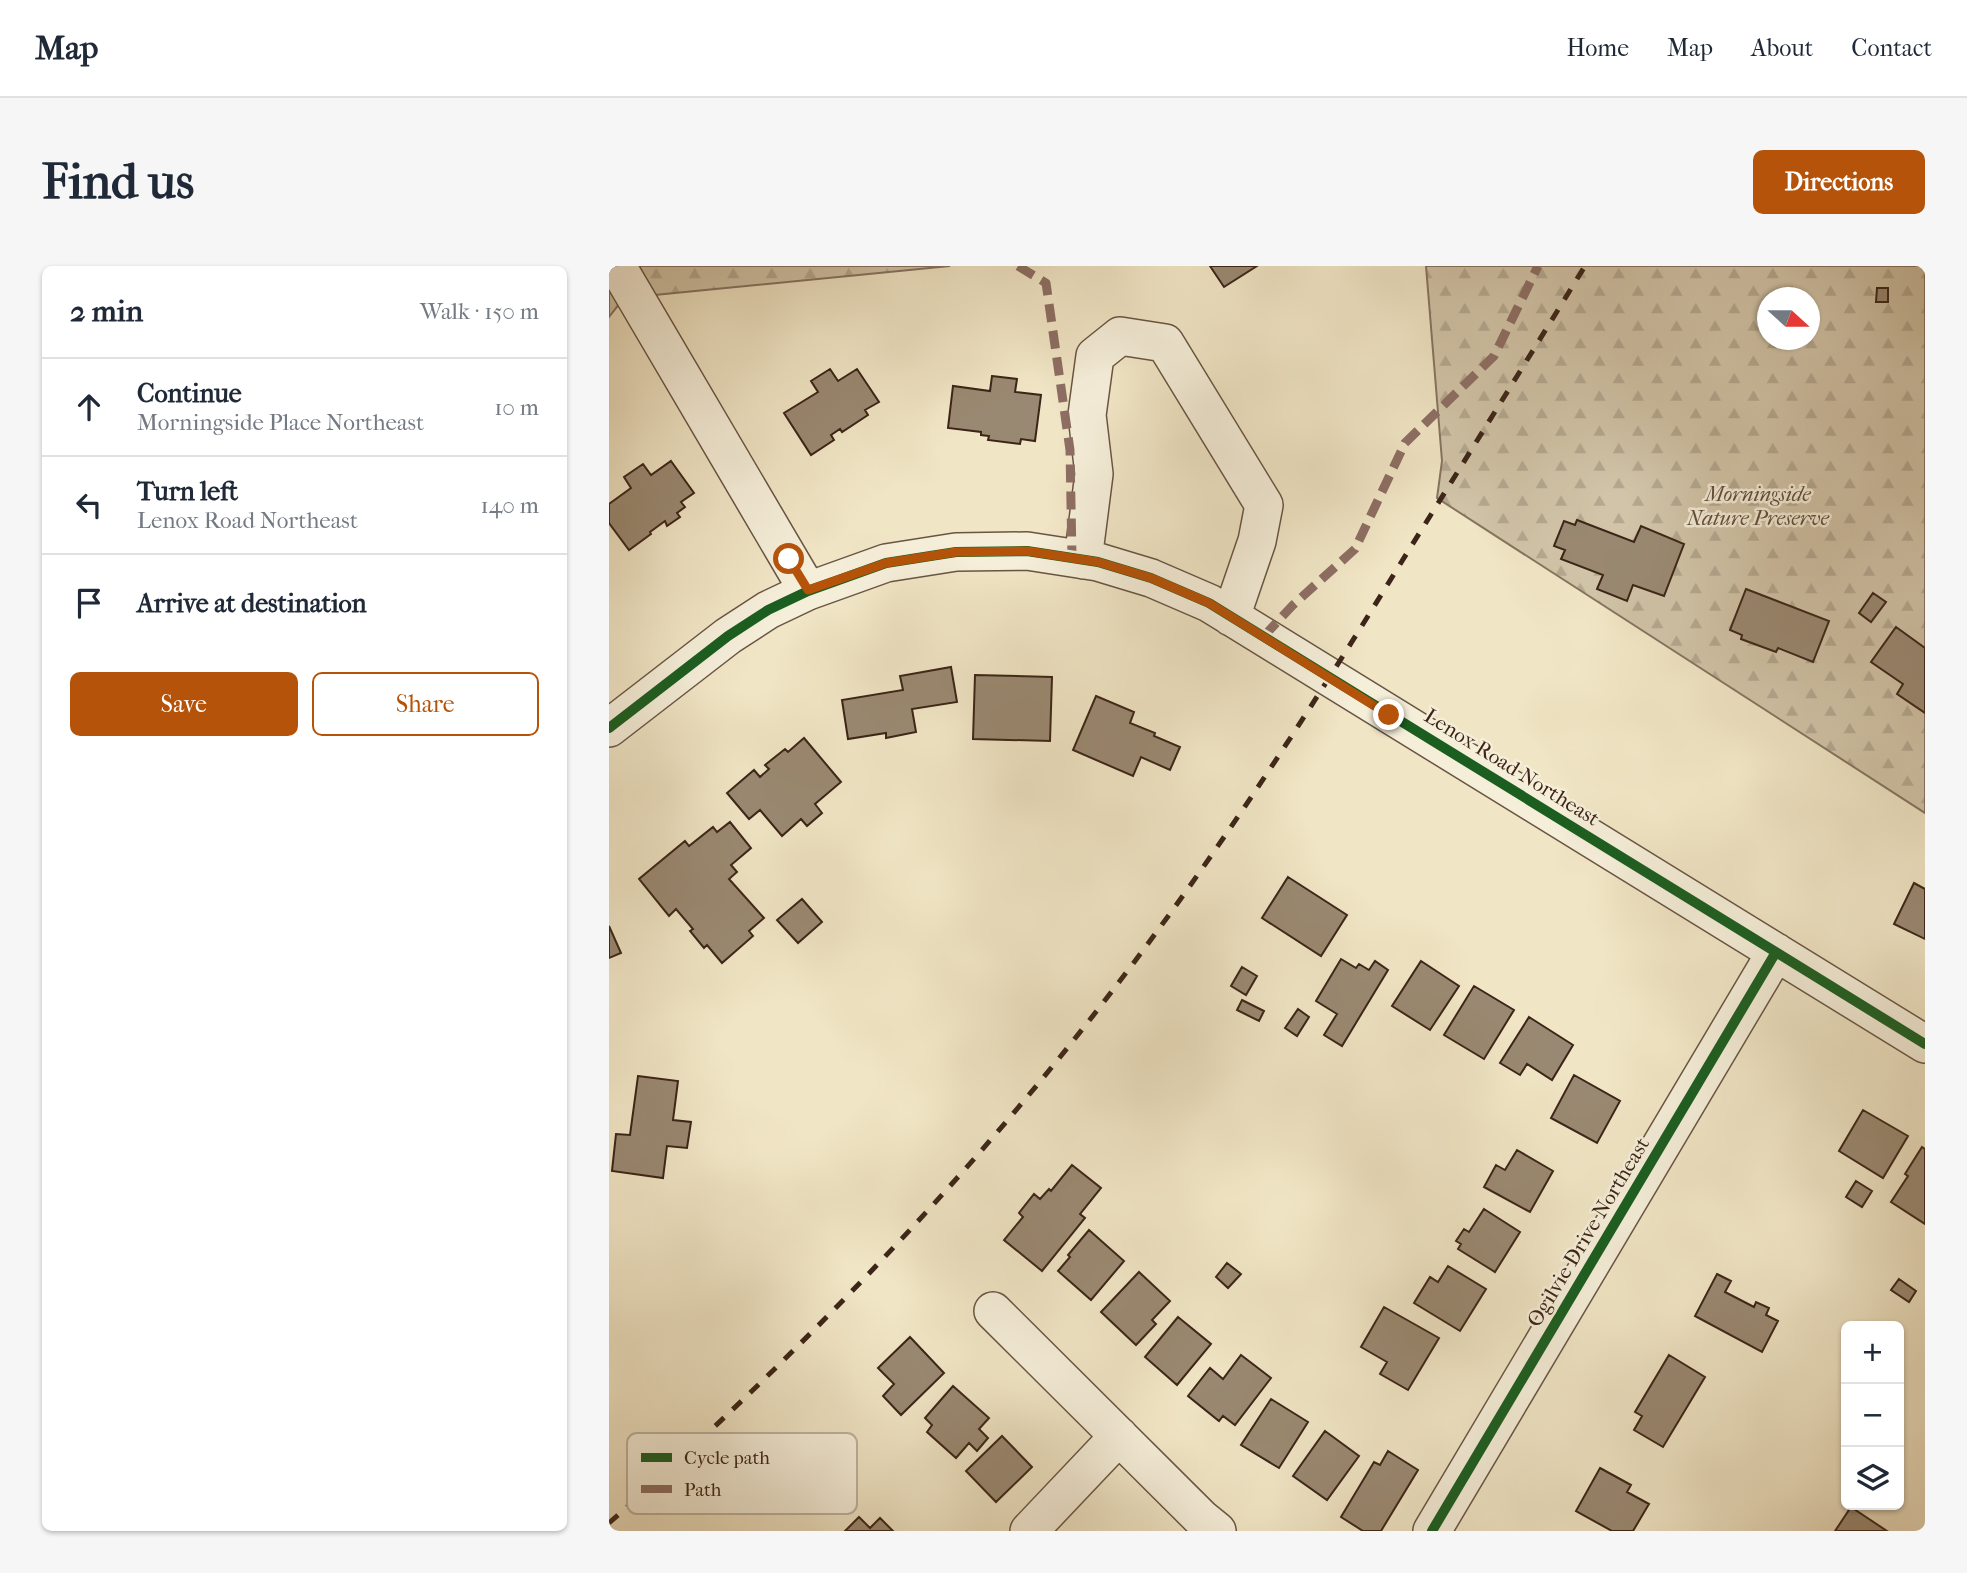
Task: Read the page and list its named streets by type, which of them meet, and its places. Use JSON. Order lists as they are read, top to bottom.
{
  "streets": {
    "street": ["Lenox Road Northeast", "Ogilvie Drive Northeast"]
  },
  "crossings": [
    ["Lenox Road Northeast", "Ogilvie Drive Northeast"]
  ],
  "parks": ["Morningside Nature Preserve"],
  "legend": ["Cycle path", "Path"],
  "north": "right",
  "page": {
    "header": "Map",
    "nav": [
      "Home",
      "Map",
      "About",
      "Contact"
    ],
    "buttons": [
      "Directions",
      ["Save", "Share"]
    ],
    "title": "Find us",
    "heading": ["2 min", "Walk · 150 m"],
    "list": [
      ["Continue", "Morningside Place Northeast", "10 m"],
      ["Turn left", "Lenox Road Northeast", "140 m"],
      "Arrive at destination"
    ],
    "map_buttons": ["+", "−"]
  }
}
